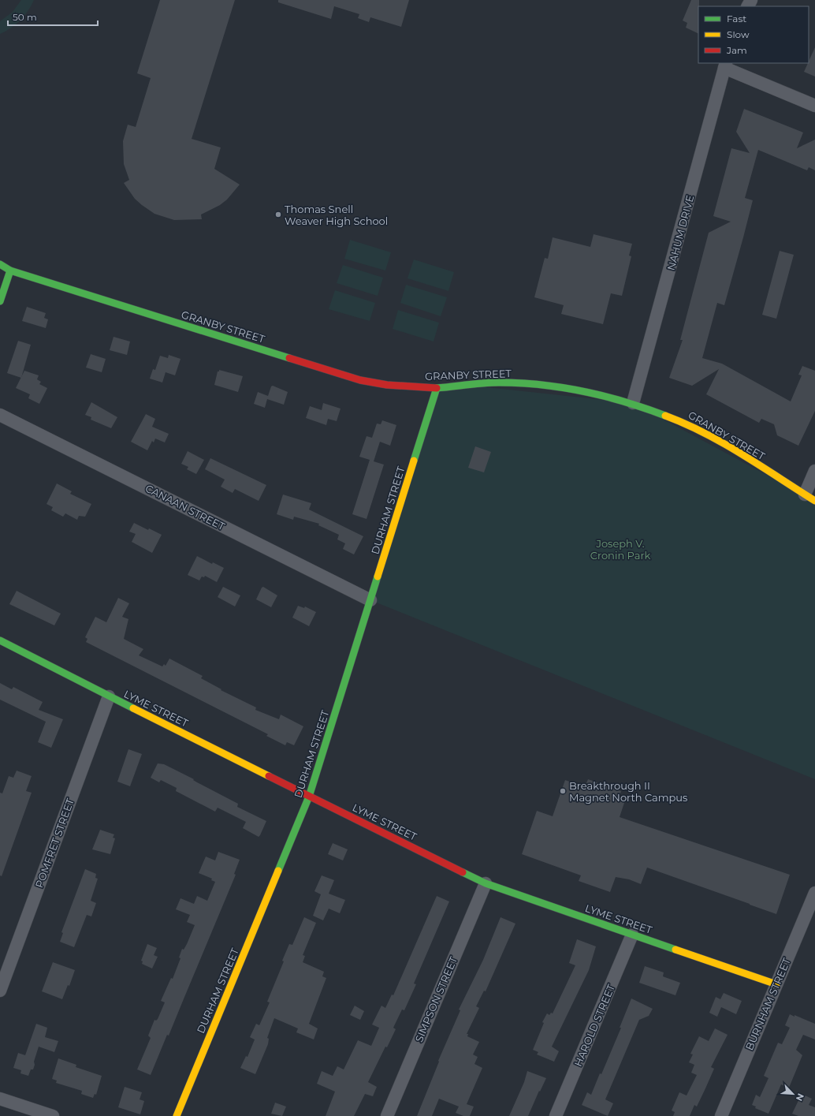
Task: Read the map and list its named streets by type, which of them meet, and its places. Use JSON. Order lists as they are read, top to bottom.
{
  "streets": {
    "street": [
      "NAHUM DRIVE",
      "GRANBY STREET",
      "CANAAN STREET",
      "DURHAM STREET",
      "LYME STREET",
      "POMFRET STREET",
      "SIMPSON STREET",
      "BURNHAM STREET",
      "HAROLD STREET"
    ]
  },
  "crossings": [
    ["NAHUM DRIVE", "GRANBY STREET"],
    ["GRANBY STREET", "DURHAM STREET"],
    ["CANAAN STREET", "DURHAM STREET"],
    ["DURHAM STREET", "LYME STREET"],
    ["LYME STREET", "POMFRET STREET"],
    ["LYME STREET", "SIMPSON STREET"],
    ["LYME STREET", "BURNHAM STREET"],
    ["LYME STREET", "HAROLD STREET"]
  ],
  "parks": ["Joseph V. Cronin Park"],
  "places": ["Thomas Snell Weaver High School", "Breakthrough II Magnet North Campus"],
  "legend": ["Fast", "Slow", "Jam"],
  "scale_bar": "50 m",
  "north": "bottom right"
}
